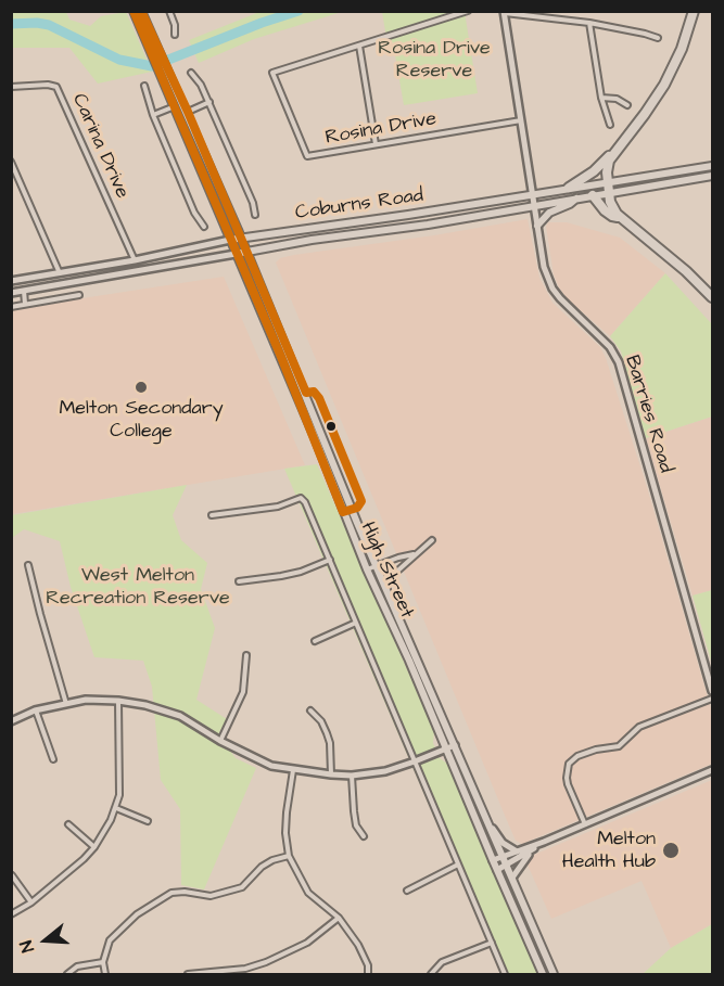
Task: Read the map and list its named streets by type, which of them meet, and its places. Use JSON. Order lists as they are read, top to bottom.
{
  "streets": {
    "main road": ["Coburns Road", "High Street"],
    "street": ["Rosina Drive", "Carina Drive", "Barries Road"]
  },
  "crossings": [
    ["Rosina Drive", "Barries Road"],
    ["Carina Drive", "Coburns Road"],
    ["Coburns Road", "Barries Road"],
    ["Coburns Road", "High Street"]
  ],
  "parks": ["Rosina Drive Reserve", "West Melton Recreation Reserve"],
  "places": ["Melton Secondary College", "Melton Health Hub"],
  "north": "left"
}
